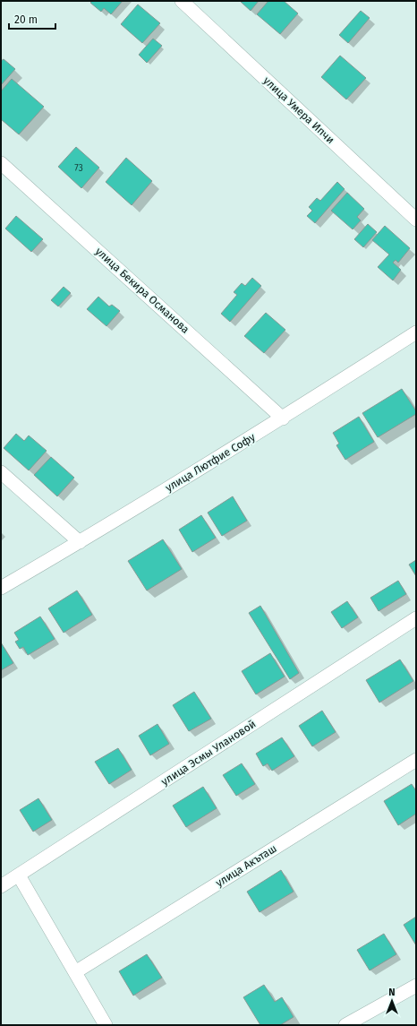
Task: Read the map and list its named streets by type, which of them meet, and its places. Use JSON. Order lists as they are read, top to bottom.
{
  "streets": {
    "street": [
      "улица Умера Ипчи",
      "улица Бекира Османова",
      "улица Лютфие Софу",
      "улица Эсмы Улановой",
      "улица Акъташ"
    ]
  },
  "crossings": [
    ["улица Бекира Османова", "улица Лютфие Софу"]
  ],
  "house_numbers": ["73"],
  "scale_bar": "20 m",
  "north": "top"
}
